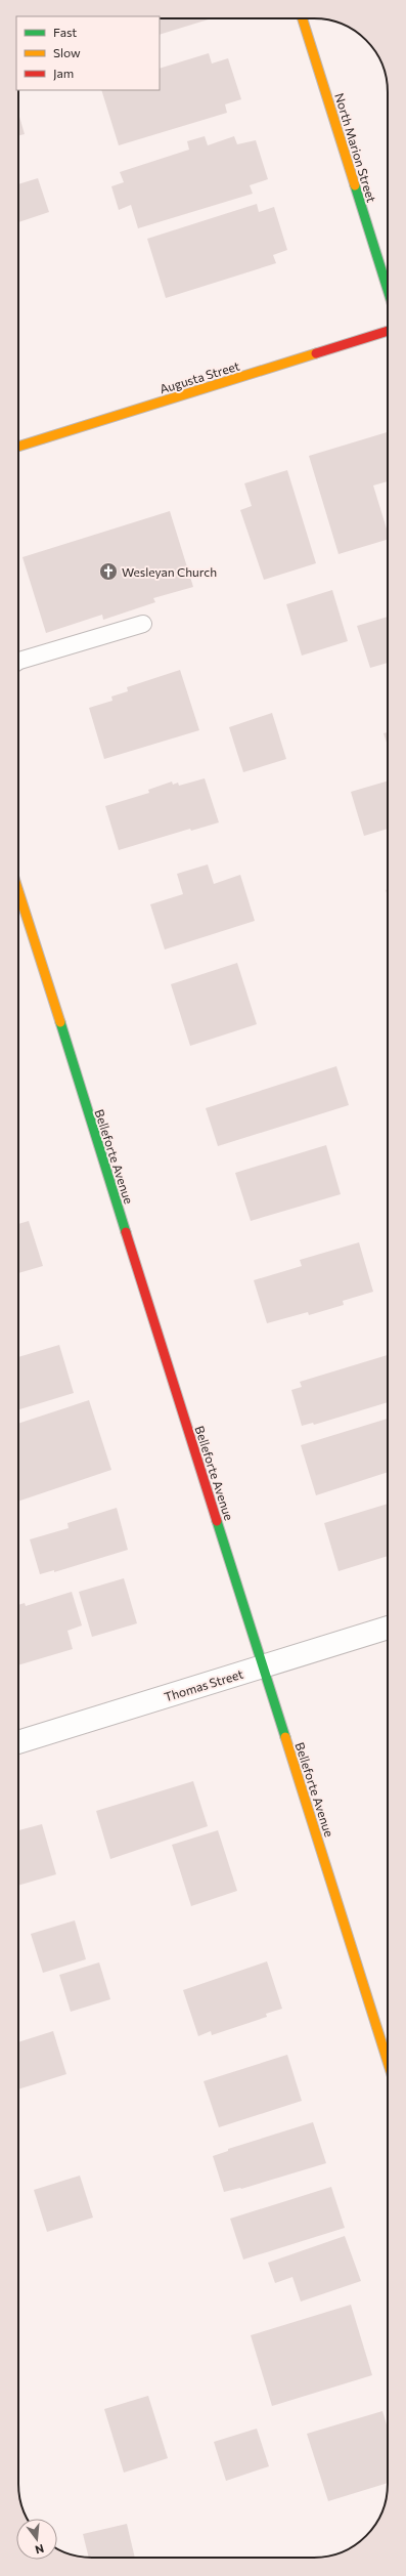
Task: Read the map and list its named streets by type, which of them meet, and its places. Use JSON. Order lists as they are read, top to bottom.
{
  "streets": {
    "street": [
      "North Marion Street",
      "Augusta Street",
      "Belleforte Avenue",
      "Thomas Street"
    ]
  },
  "crossings": [
    ["Belleforte Avenue", "Thomas Street"]
  ],
  "places": {
    "church": ["Wesleyan Church"]
  },
  "legend": ["Fast", "Slow", "Jam"],
  "north": "bottom"
}
